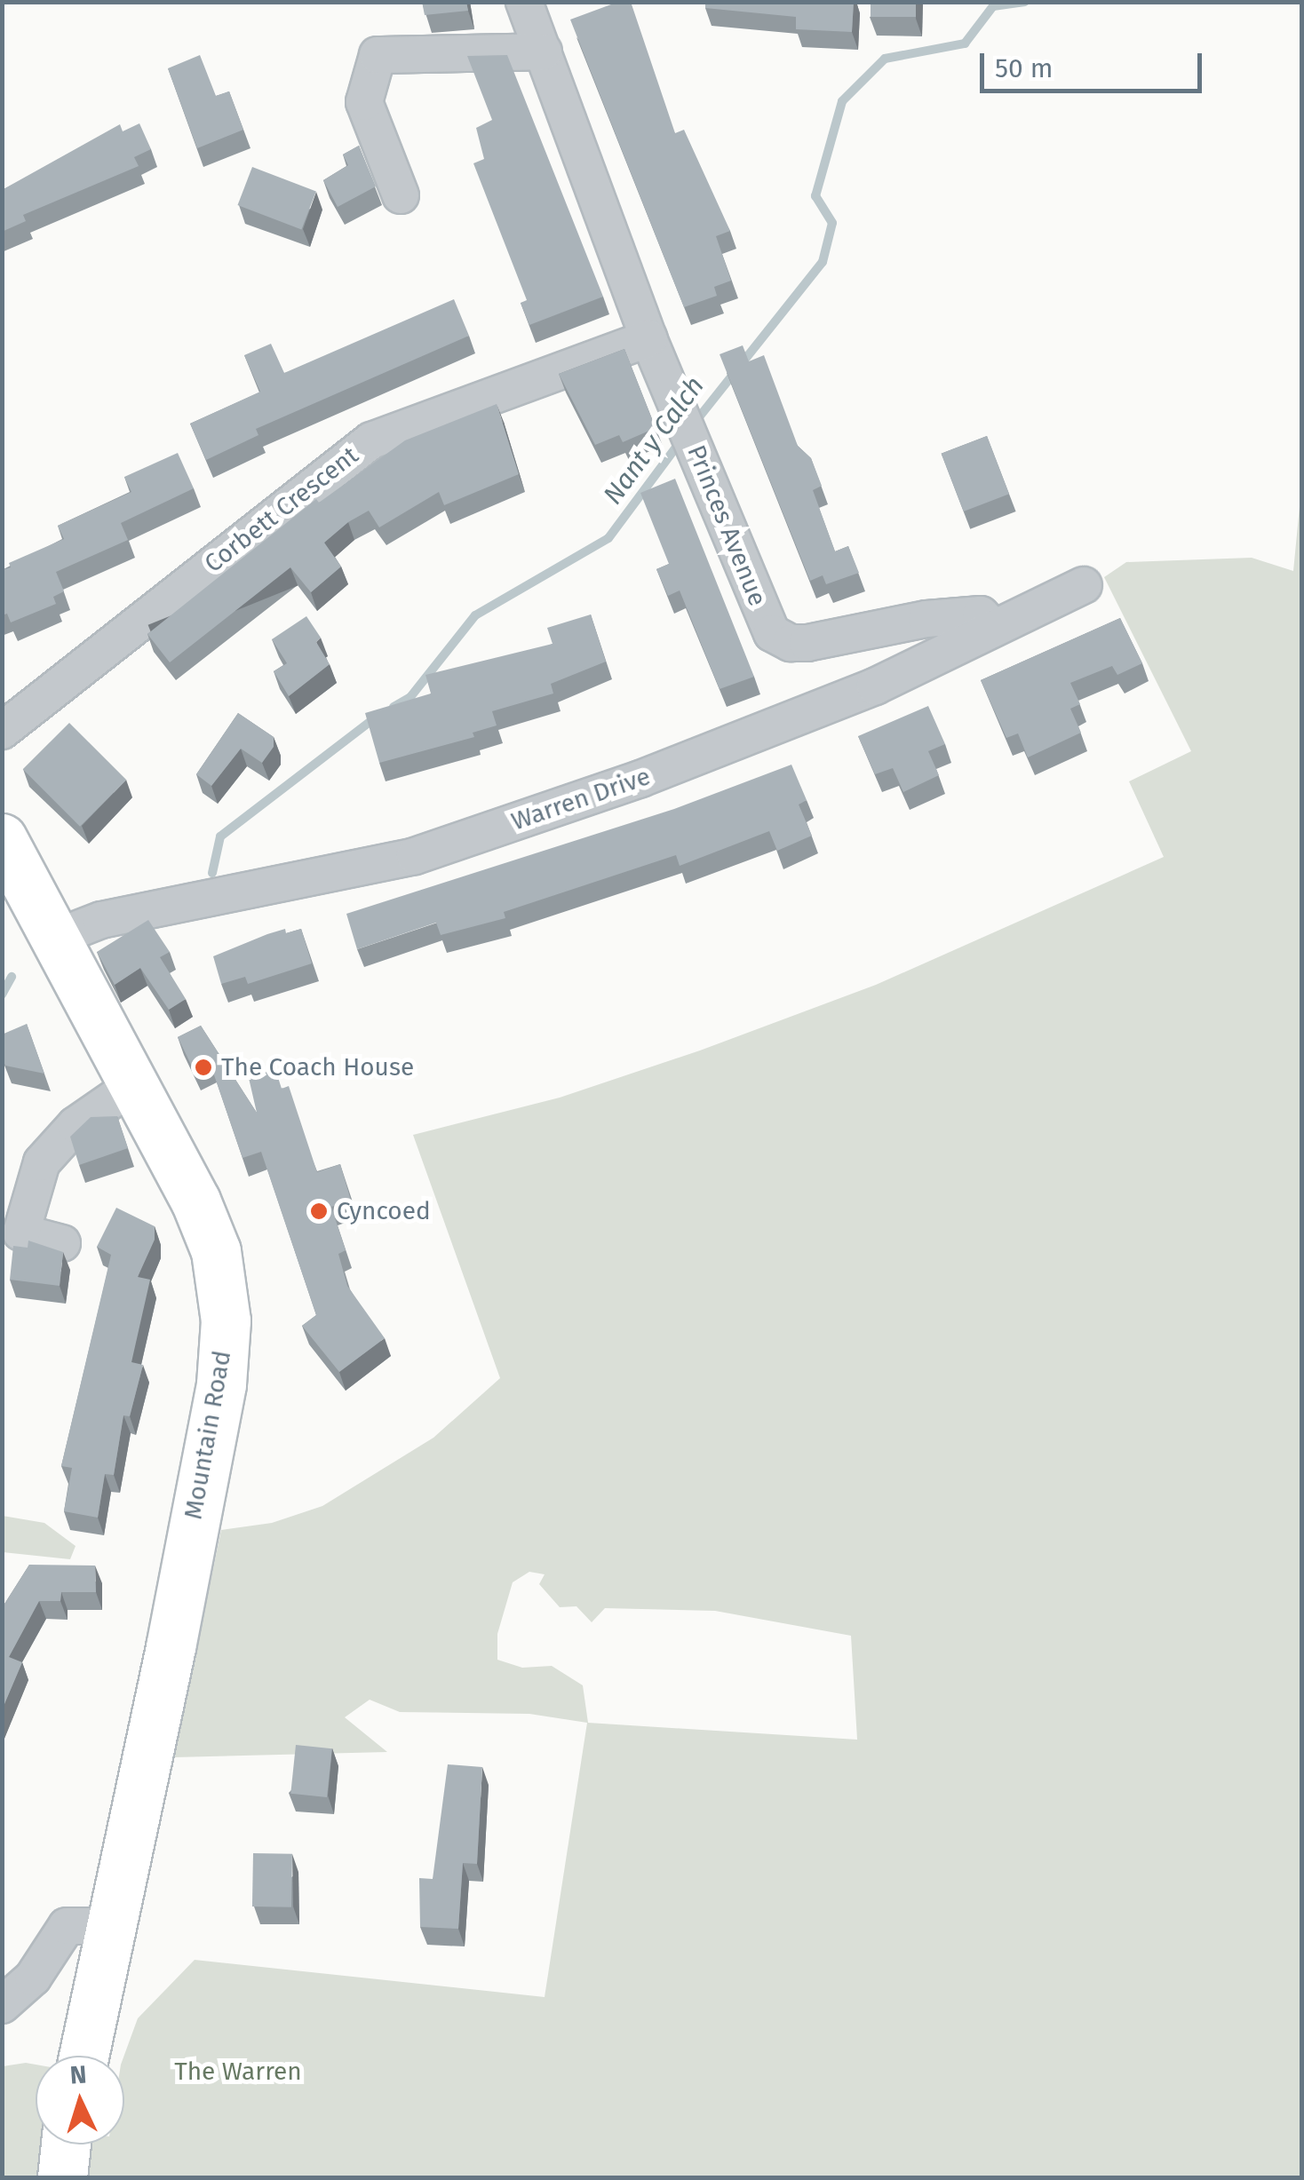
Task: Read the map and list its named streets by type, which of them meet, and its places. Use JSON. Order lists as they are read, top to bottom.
{
  "streets": {
    "main road": ["Mountain Road"],
    "street": ["Corbett Crescent", "Princes Avenue", "Warren Drive"]
  },
  "crossings": [
    ["Corbett Crescent", "Princes Avenue"],
    ["Princes Avenue", "Warren Drive"],
    ["Warren Drive", "Mountain Road"]
  ],
  "water": ["Nant y Calch"],
  "parks": ["The Warren"],
  "places": ["The Coach House", "Cyncoed"],
  "scale_bar": "50 m",
  "north": "top"
}
